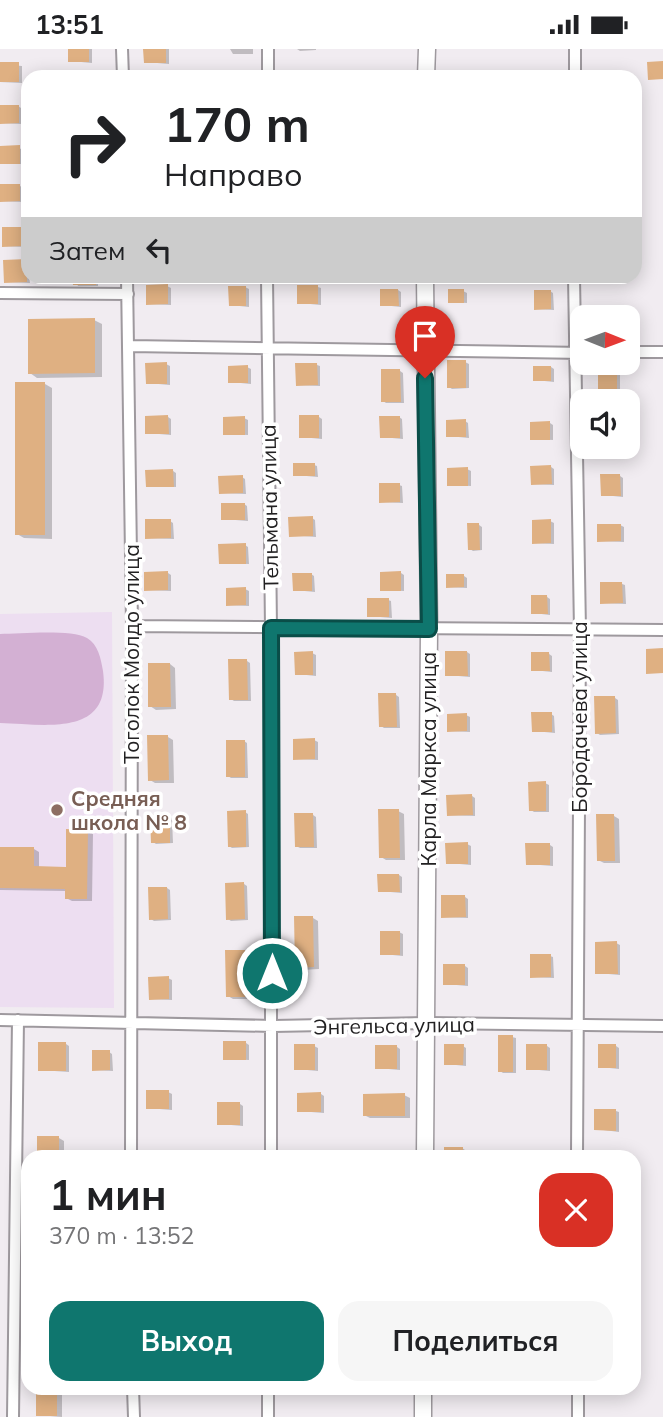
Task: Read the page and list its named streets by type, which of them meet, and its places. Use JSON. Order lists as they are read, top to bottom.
{
  "streets": {
    "street": [
      "Тельмана улица",
      "Тоголок Молдо улица",
      "Бородачева улица",
      "Карла Маркса улица",
      "Энгельса улица"
    ]
  },
  "crossings": [
    ["Тельмана улица", "Энгельса улица"],
    ["Тоголок Молдо улица", "Энгельса улица"],
    ["Бородачева улица", "Энгельса улица"],
    ["Карла Маркса улица", "Энгельса улица"]
  ],
  "places": ["Средняя школа № 8"],
  "north": "right",
  "page": {
    "status": "13:51",
    "turn": ["170 m", "Направо"],
    "then": "Затем",
    "heading": ["1 мин", "370 m · 13:52"],
    "buttons": ["Выход", "Поделиться"]
  }
}
